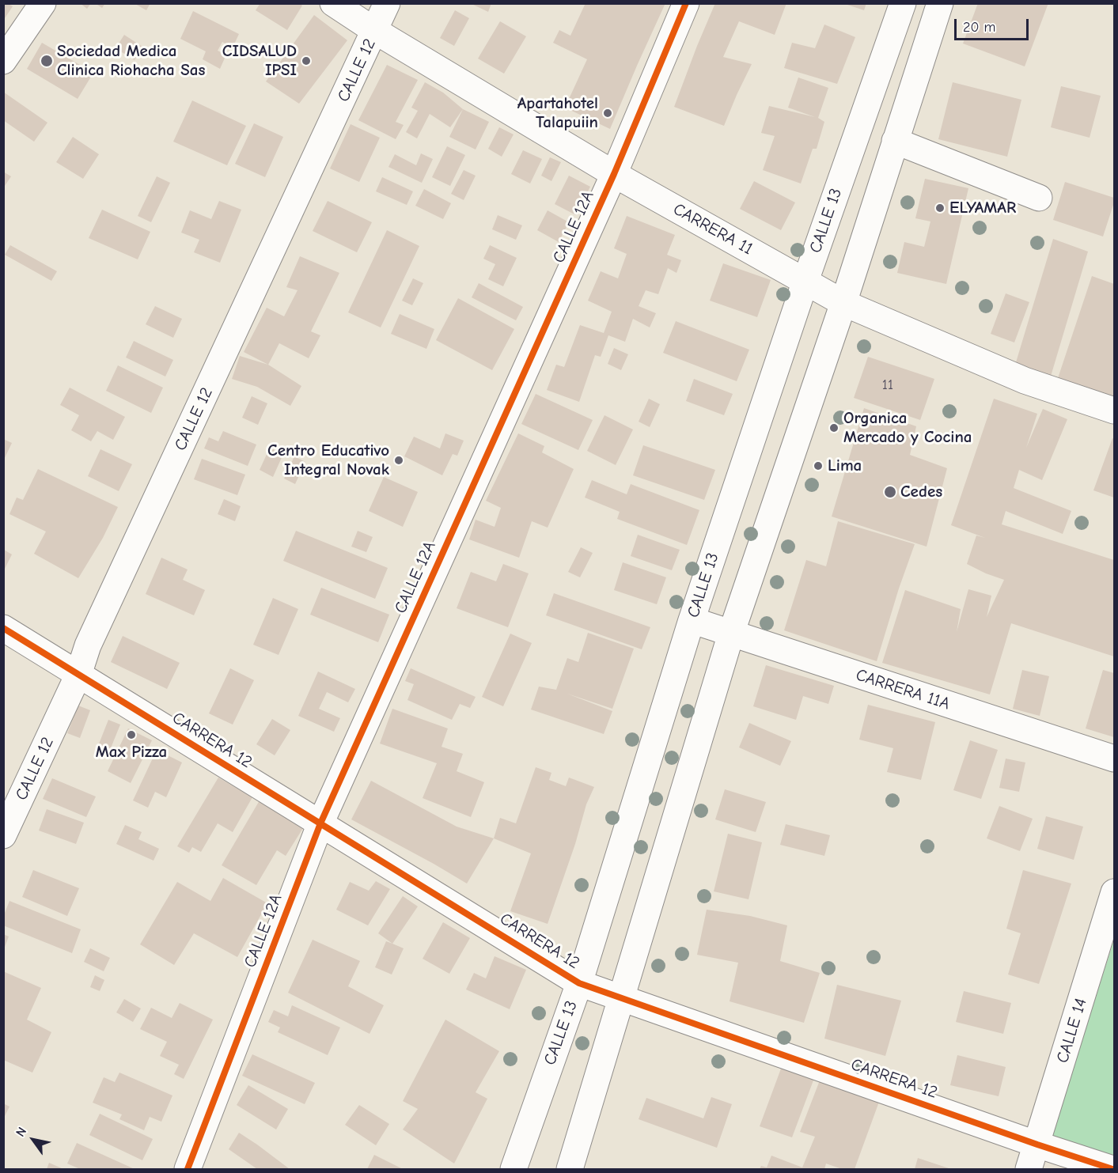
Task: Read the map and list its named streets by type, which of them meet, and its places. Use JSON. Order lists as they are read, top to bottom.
{
  "streets": {
    "street": [
      "CALLE 12",
      "CALLE 13",
      "CALLE 12A",
      "CARRERA 11",
      "CARRERA 11A",
      "CARRERA 12",
      "CALLE 14"
    ]
  },
  "crossings": [
    ["CALLE 12", "CARRERA 11"],
    ["CALLE 12", "CARRERA 12"],
    ["CALLE 13", "CARRERA 11"],
    ["CALLE 13", "CARRERA 11A"],
    ["CALLE 13", "CARRERA 12"],
    ["CALLE 12A", "CARRERA 11"],
    ["CALLE 12A", "CARRERA 12"],
    ["CARRERA 12", "CALLE 14"]
  ],
  "places": [
    "Sociedad Medica Clinica Riohacha Sas",
    "CIDSALUD IPSI",
    "Apartahotel Talapuiin",
    "ELYAMAR",
    "Organica Mercado y Cocina",
    "Centro Educativo Integral Novak",
    "Lima",
    "Cedes",
    "Max Pizza"
  ],
  "house_numbers": ["11"],
  "scale_bar": "20 m",
  "north": "top left"
}
